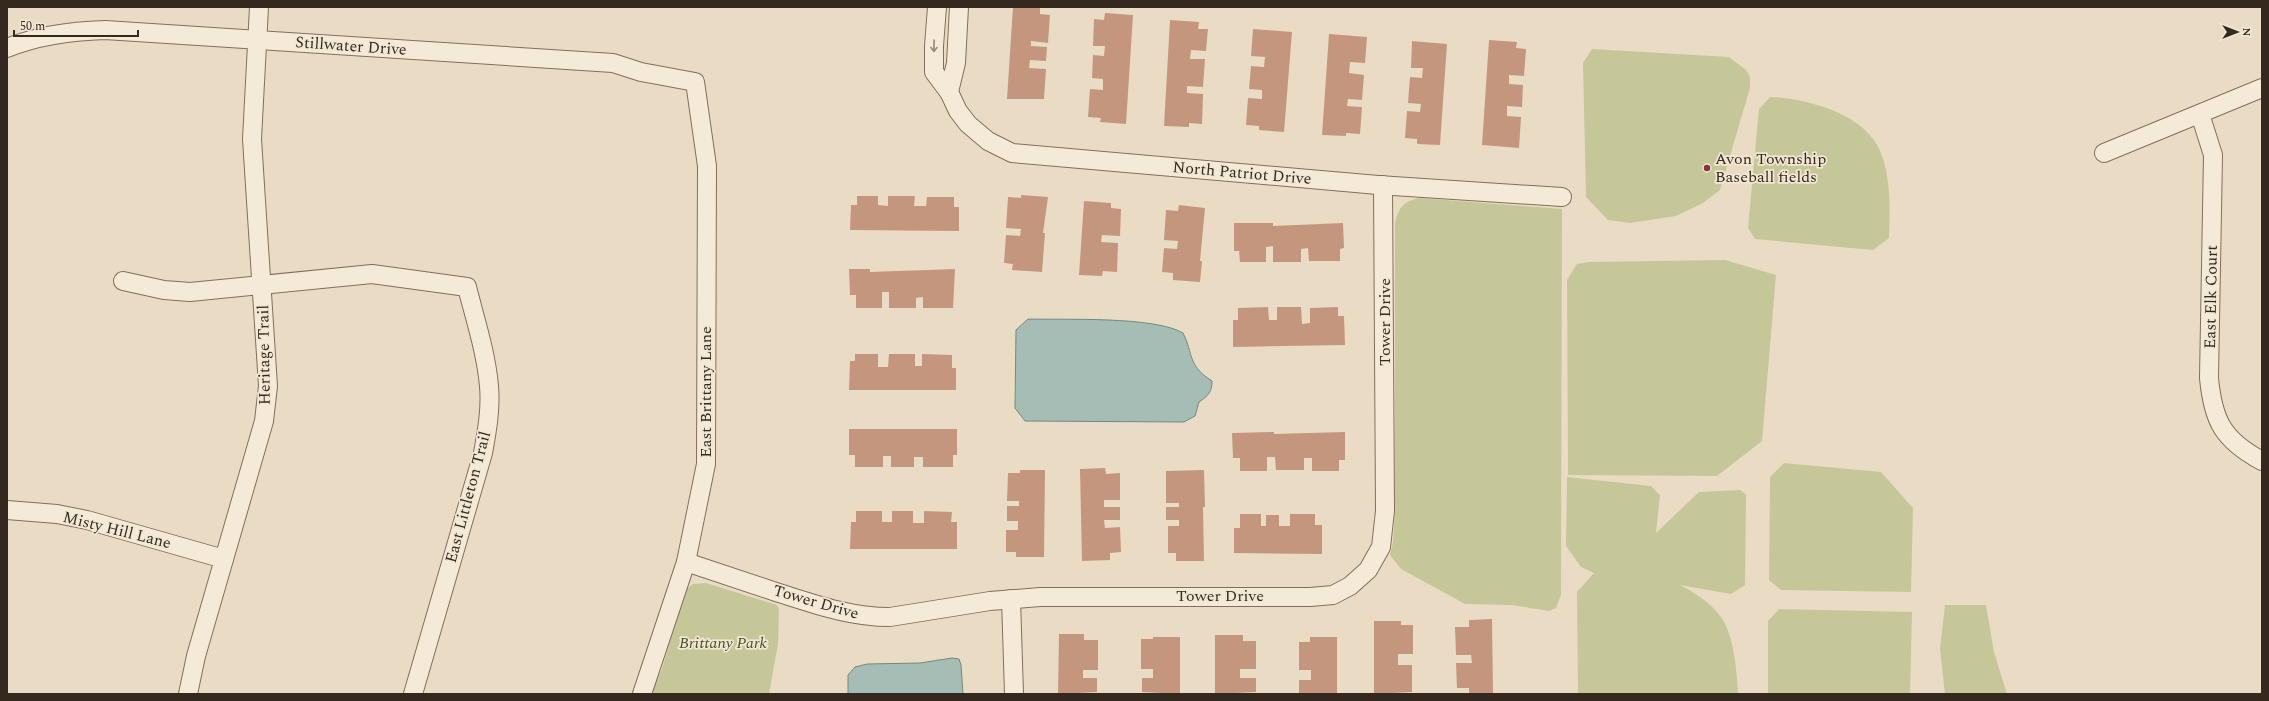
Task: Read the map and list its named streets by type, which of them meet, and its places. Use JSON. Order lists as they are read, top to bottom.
{
  "streets": {
    "street": [
      "Stillwater Drive",
      "North Patriot Drive",
      "East Elk Court",
      "Tower Drive",
      "Heritage Trail",
      "East Brittany Lane",
      "East Littleton Trail",
      "Misty Hill Lane"
    ]
  },
  "crossings": [
    ["Stillwater Drive", "Heritage Trail"],
    ["Stillwater Drive", "East Brittany Lane"],
    ["North Patriot Drive", "Tower Drive"],
    ["Tower Drive", "East Brittany Lane"],
    ["Heritage Trail", "East Littleton Trail"],
    ["Heritage Trail", "Misty Hill Lane"]
  ],
  "parks": ["Brittany Park"],
  "places": ["Avon Township Baseball fields"],
  "scale_bar": "50 m",
  "north": "right"
}
